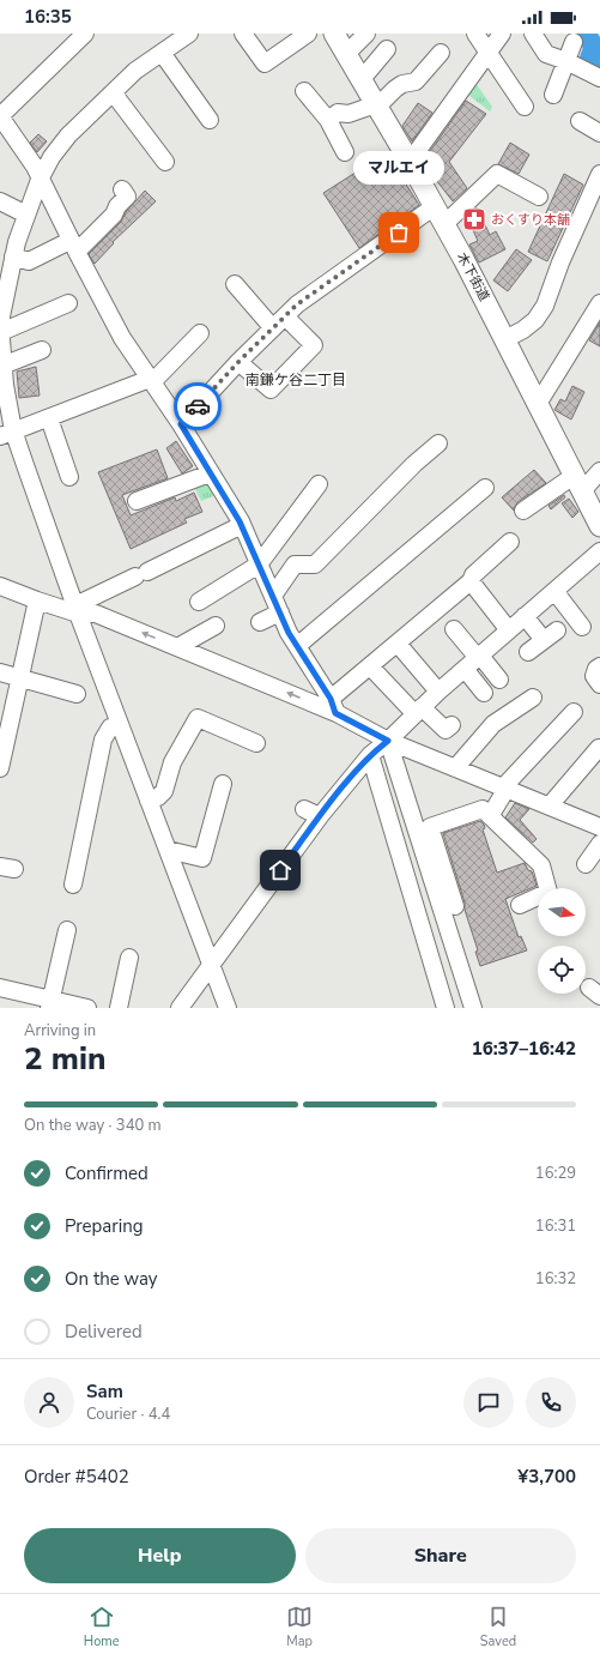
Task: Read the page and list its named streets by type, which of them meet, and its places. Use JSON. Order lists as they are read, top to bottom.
{
  "streets": {
    "main road": ["木下街道"]
  },
  "districts": ["南鎌ケ谷二丁目"],
  "places": {
    "pharmacy": ["おくすり本舗"],
    "other": ["マルエイ"]
  },
  "north": "right",
  "page": {
    "status": "16:35",
    "bubble": "マルエイ",
    "heading": ["2 min", "Arriving in", "16:37–16:42"],
    "panel": [
      "Sam",
      "Courier · 4.4",
      "Order #5402",
      "¥3,700"
    ],
    "bar": "On the way · 340 m",
    "list": [
      ["Confirmed", "16:29"],
      ["Preparing", "16:31"],
      ["On the way", "16:32"],
      "Delivered"
    ],
    "buttons": ["Help", "Share"],
    "tabs": ["Home", "Map", "Saved"]
  }
}
